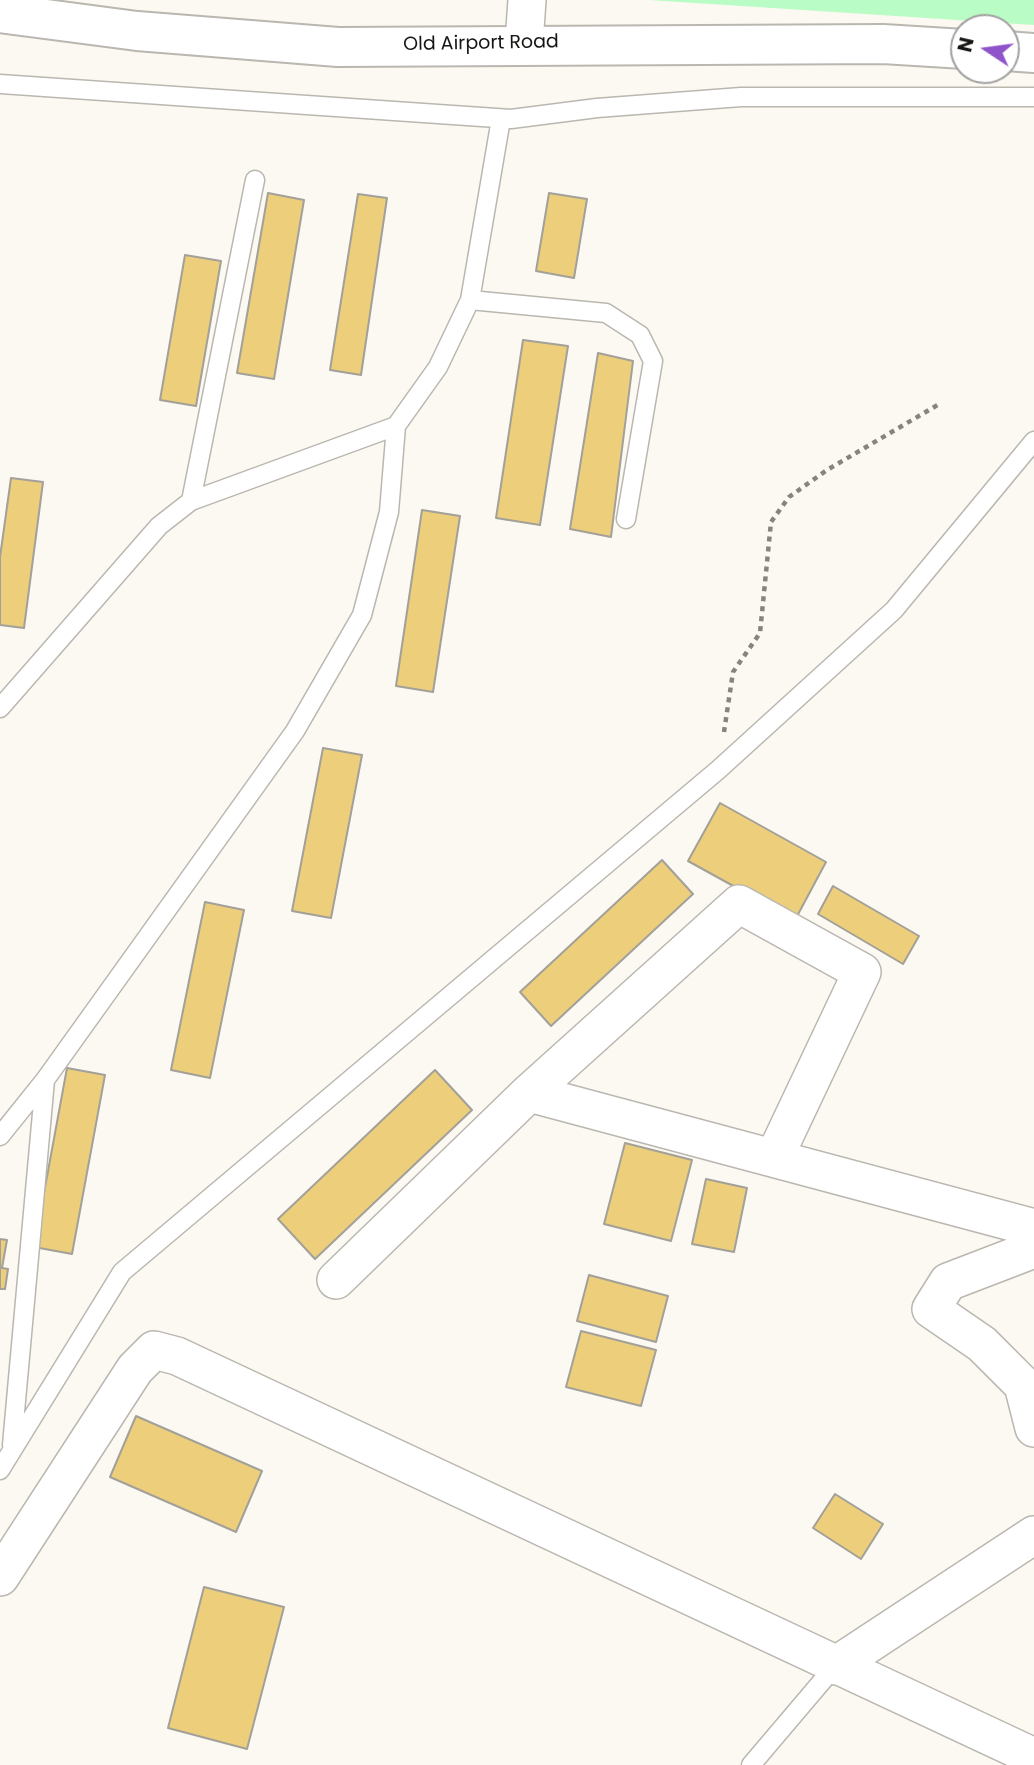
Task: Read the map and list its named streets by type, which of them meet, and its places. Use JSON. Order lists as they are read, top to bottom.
{
  "streets": {
    "main road": ["Old Airport Road"]
  },
  "north": "left"
}
